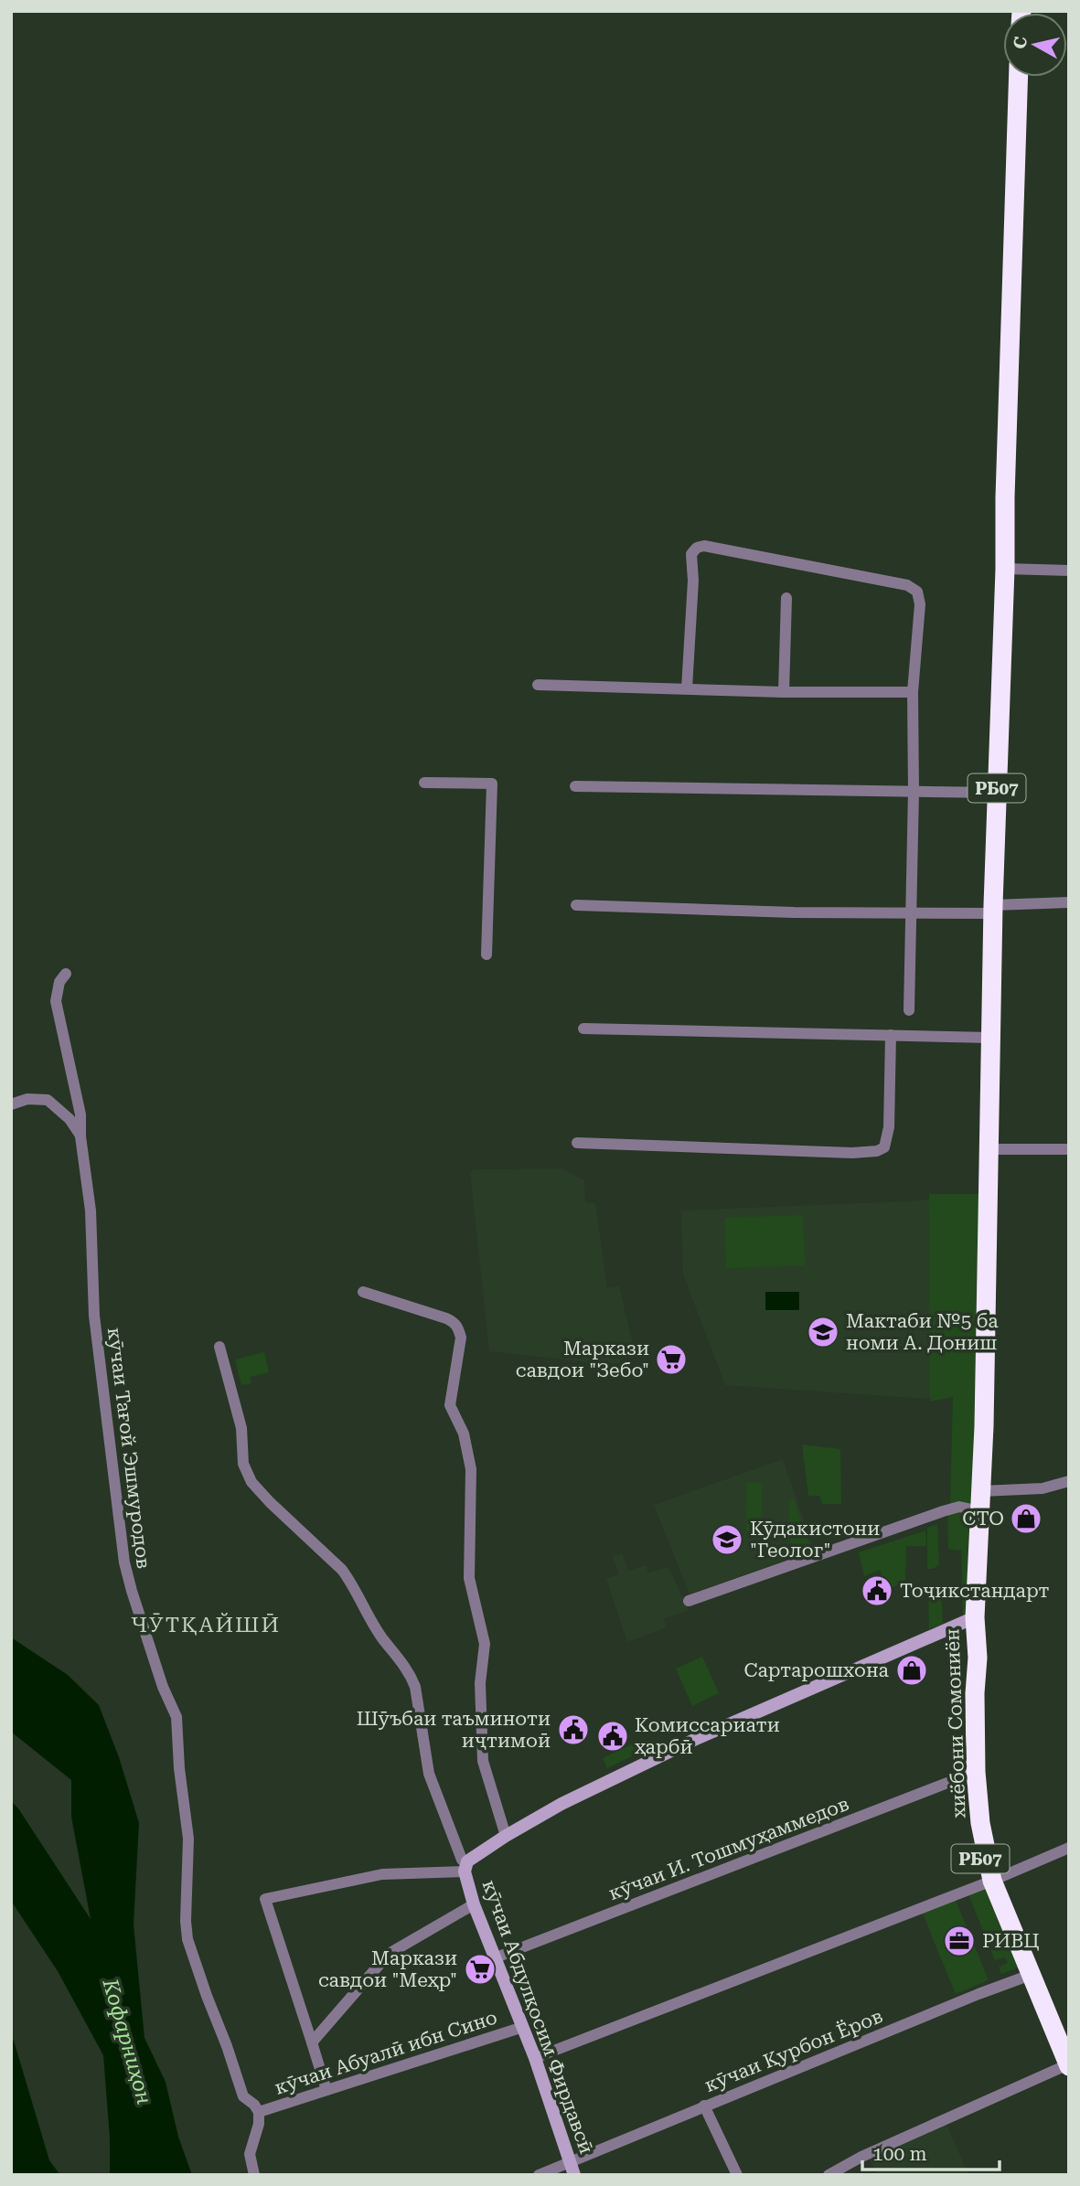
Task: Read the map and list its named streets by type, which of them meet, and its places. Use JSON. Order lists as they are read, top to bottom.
{
  "streets": {
    "highway": ["РБ07", "хиёбони Сомониён"],
    "street": [
      "кӯчаи Тағой Эшмуродов",
      "кӯчаи И. Тошмуҳаммедов",
      "кӯчаи Абдулқосим Фирдавсӣ",
      "кӯчаи Қурбон Ёров",
      "кӯчаи Абуалӣ ибн Сино"
    ]
  },
  "crossings": [
    ["РБ07", "хиёбони Сомониён"],
    ["кӯчаи Тағой Эшмуродов", "кӯчаи Абуалӣ ибн Сино"],
    ["хиёбони Сомониён", "кӯчаи И. Тошмуҳаммедов"],
    ["хиёбони Сомониён", "кӯчаи Қурбон Ёров"],
    ["кӯчаи И. Тошмуҳаммедов", "кӯчаи Абдулқосим Фирдавсӣ"],
    ["кӯчаи Абдулқосим Фирдавсӣ", "кӯчаи Қурбон Ёров"],
    ["кӯчаи Абдулқосим Фирдавсӣ", "кӯчаи Абуалӣ ибн Сино"]
  ],
  "districts": ["ЧӮТҚАЙШӢ"],
  "water": ["Кофарниҳон"],
  "places": {
    "school or university": ["Мактаби №5 ба номи А. Дониш", "Кӯдакистони \"Геолог\""],
    "supermarket": ["Маркази савдои \"Зебо\"", "Маркази савдои \"Меҳр\""],
    "shop": ["СТО", "Сартарошхона"],
    "public building": ["Тоҷикстандарт", "Шӯъбаи таъминоти иҷтимоӣ", "Комиссариати ҳарбӣ"],
    "office": ["РИВЦ"]
  },
  "scale_bar": "100 m",
  "north": "left"
}
